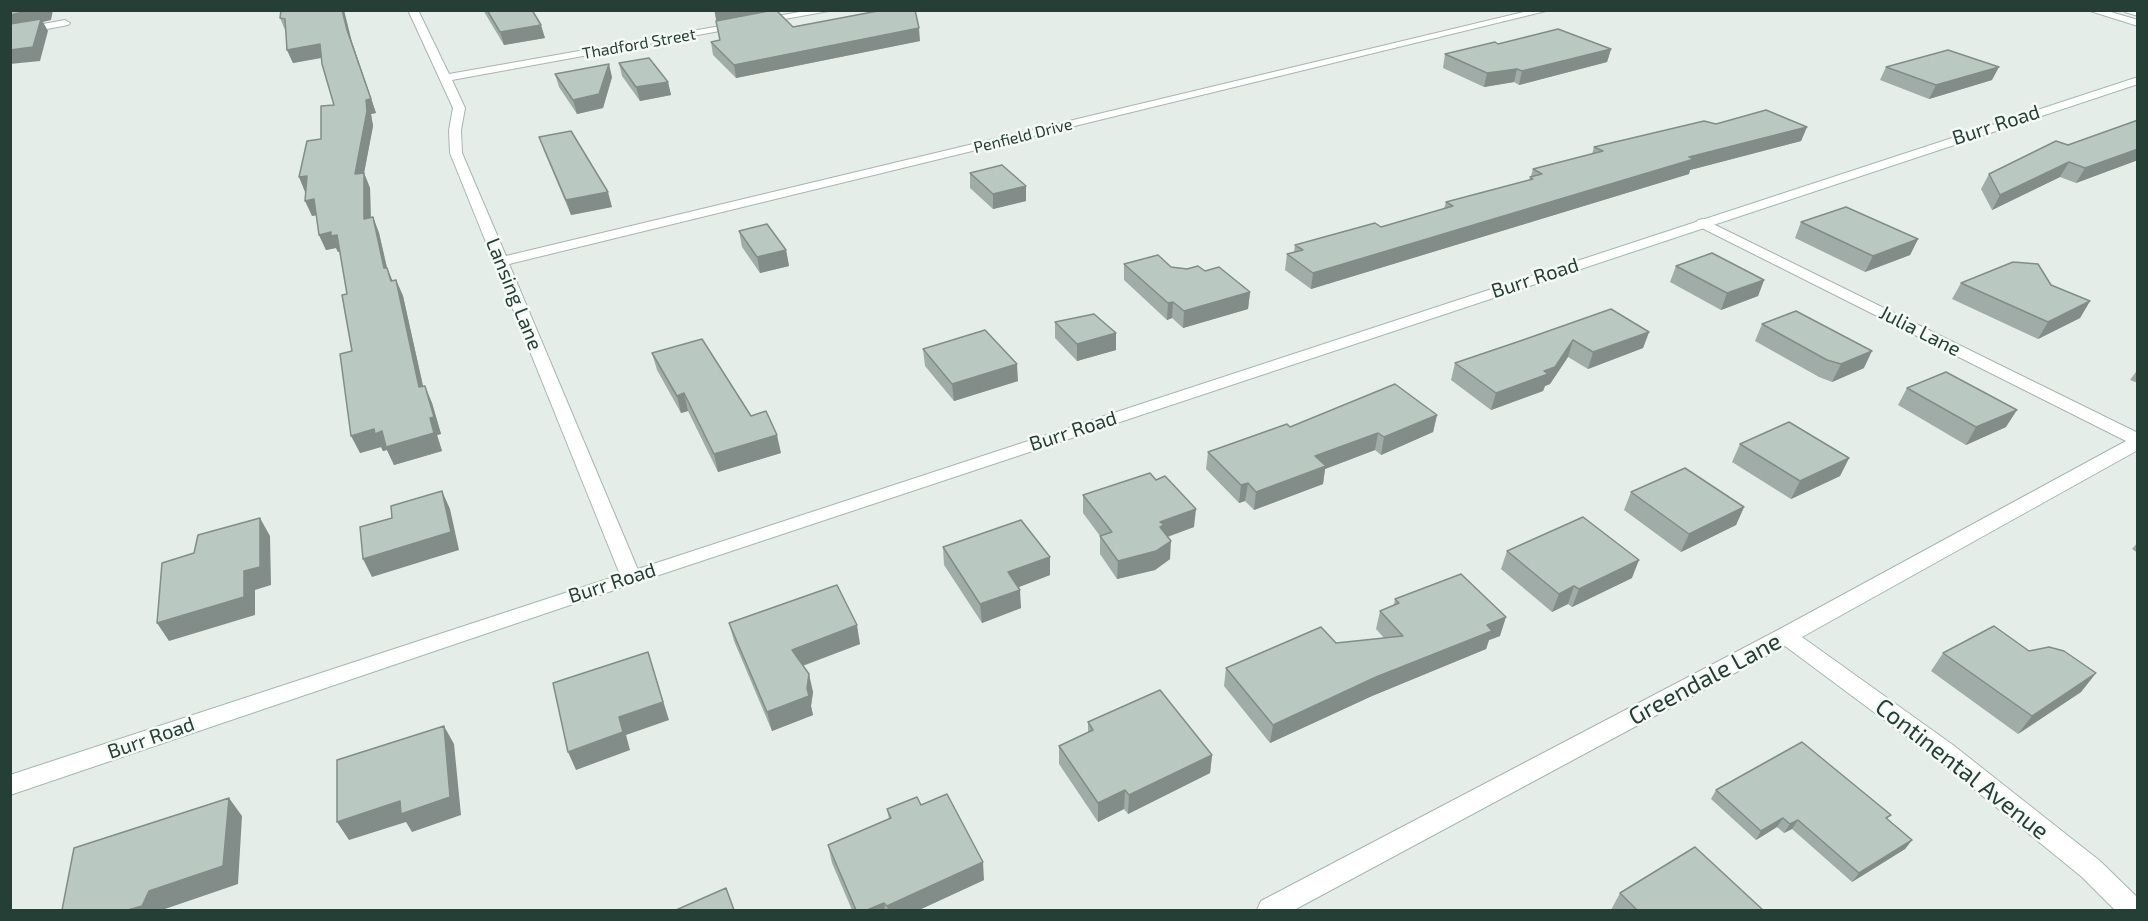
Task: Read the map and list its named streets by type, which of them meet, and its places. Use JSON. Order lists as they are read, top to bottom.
{
  "streets": {
    "street": [
      "Thadford Street",
      "Burr Road",
      "Penfield Drive",
      "Lansing Lane",
      "Julia Lane",
      "Greendale Lane",
      "Continental Avenue"
    ]
  },
  "crossings": [
    ["Thadford Street", "Lansing Lane"],
    ["Burr Road", "Lansing Lane"],
    ["Burr Road", "Julia Lane"],
    ["Penfield Drive", "Lansing Lane"],
    ["Julia Lane", "Greendale Lane"],
    ["Greendale Lane", "Continental Avenue"]
  ]
}
